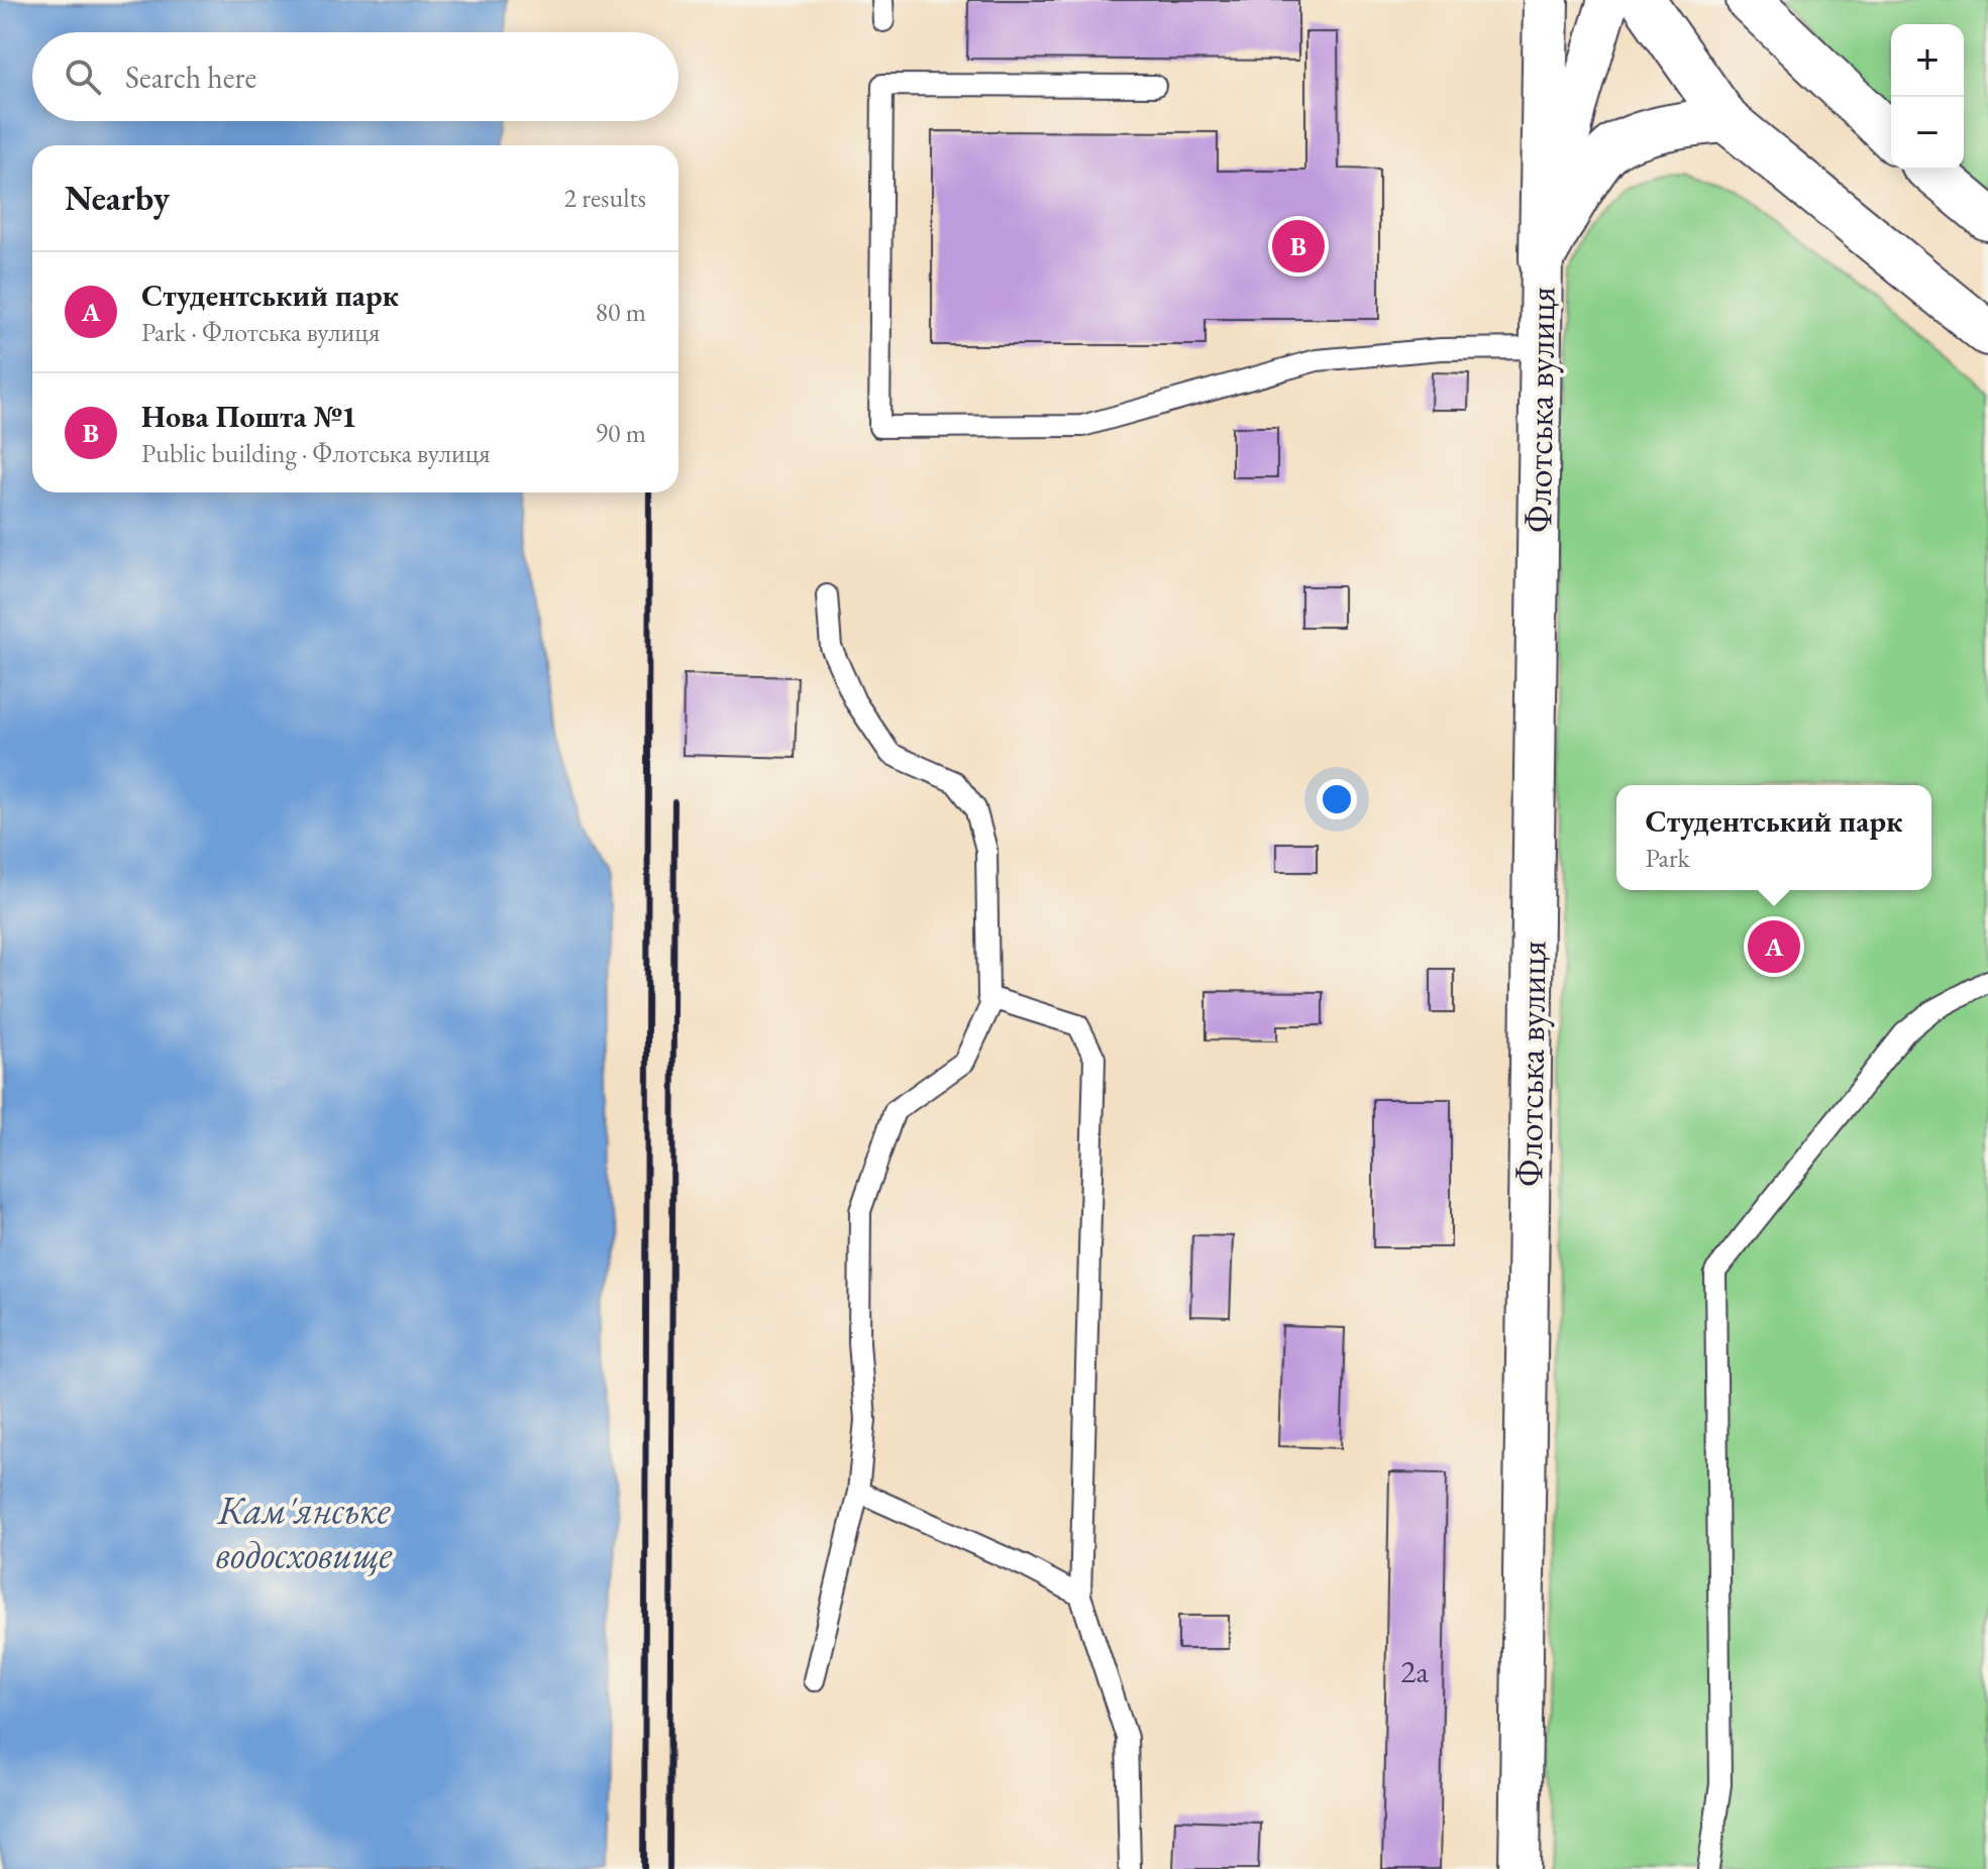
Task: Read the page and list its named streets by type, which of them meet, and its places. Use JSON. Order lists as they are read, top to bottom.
{
  "streets": {
    "street": ["Флотська вулиця"]
  },
  "water": ["Кам'янське водосховище"],
  "house_numbers": ["2а"],
  "page": {
    "map_buttons": ["+", "−"],
    "search": "Search here",
    "heading": ["Nearby", "2 results"],
    "pins": ["B", "A"],
    "list": [
      {
        "mark": "A",
        "name": "Студентський парк",
        "note": "Park · Флотська вулиця",
        "value": "80 m"
      },
      {
        "mark": "B",
        "name": "Нова Пошта №1",
        "note": "Public building · Флотська вулиця",
        "value": "90 m"
      }
    ],
    "popup": ["Студентський парк", "Park"]
  }
}
